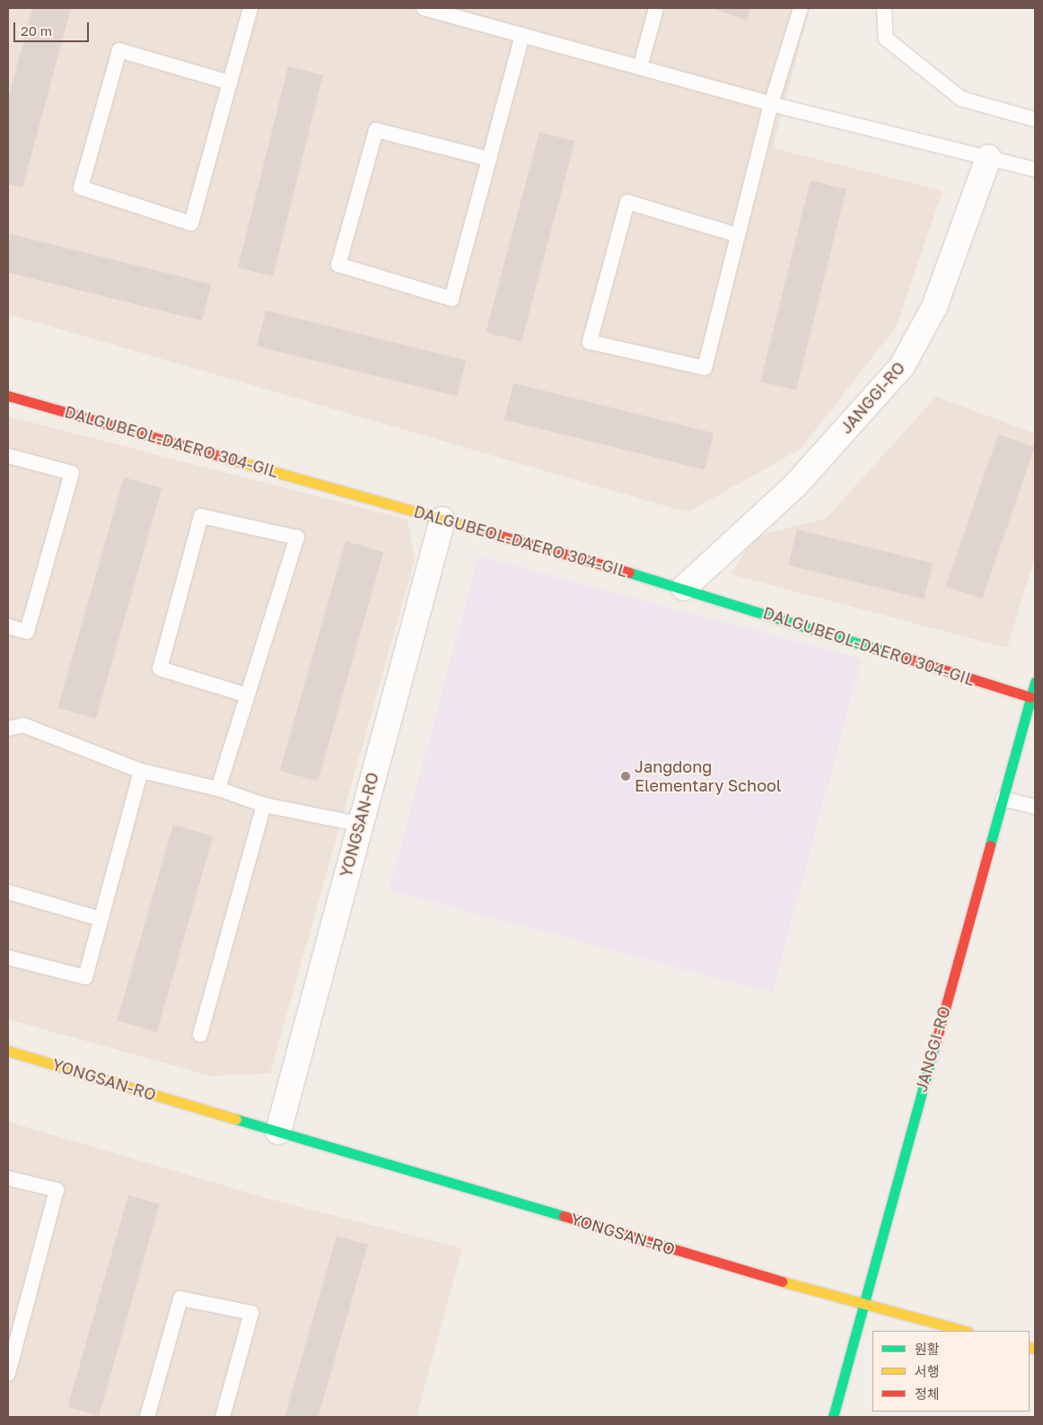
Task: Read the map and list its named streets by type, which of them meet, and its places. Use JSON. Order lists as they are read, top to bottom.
{
  "streets": {
    "main road": ["JANGGI-RO", "DALGUBEOL-DAERO 304-GIL", "YONGSAN-RO"]
  },
  "crossings": [
    ["JANGGI-RO", "DALGUBEOL-DAERO 304-GIL"],
    ["JANGGI-RO", "YONGSAN-RO"],
    ["DALGUBEOL-DAERO 304-GIL", "YONGSAN-RO"]
  ],
  "places": ["Jangdong Elementary School"],
  "legend": ["원활", "서행", "정체"],
  "scale_bar": "20 m"
}
